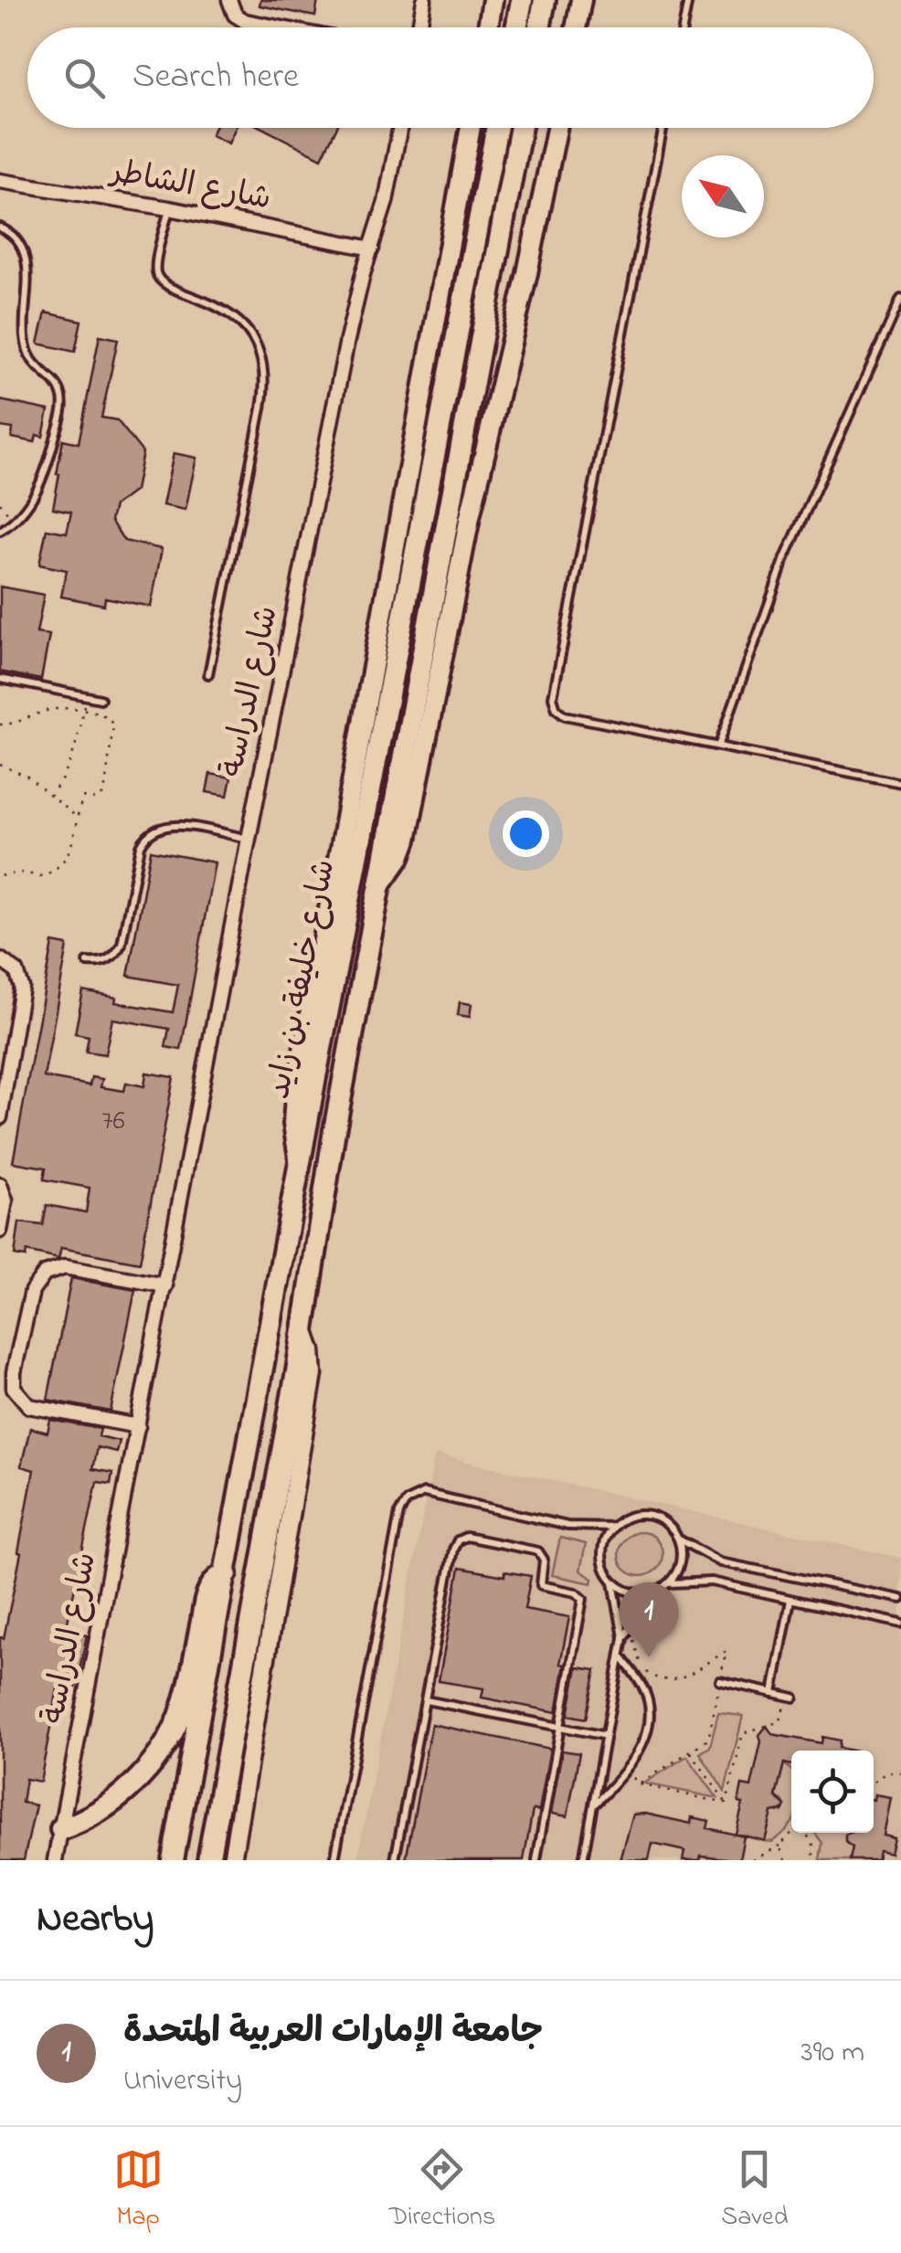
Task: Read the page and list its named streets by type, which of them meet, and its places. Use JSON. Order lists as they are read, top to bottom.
{
  "streets": {
    "highway": ["شارع خليفة بن زايد"],
    "street": ["شارع الشاطر", "شارع الدراسة"]
  },
  "crossings": [
    ["شارع الشاطر", "شارع الدراسة"]
  ],
  "house_numbers": ["76"],
  "north": "top left",
  "page": {
    "search": "Search here",
    "pins": "1",
    "heading": "Nearby",
    "list": [
      {
        "mark": "1",
        "name": "جامعة الإمارات العربية المتحدة",
        "note": "University",
        "value": "390 m"
      }
    ],
    "nav": ["Map", "Directions", "Saved"]
  }
}
